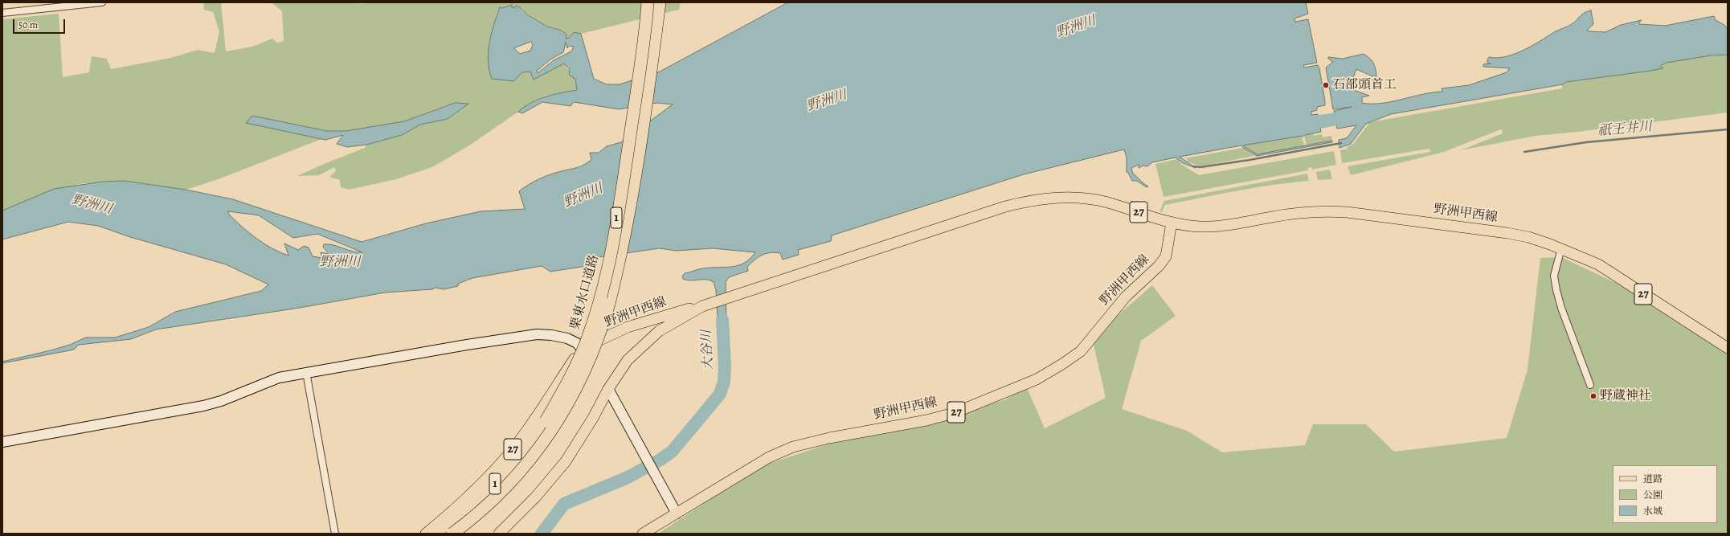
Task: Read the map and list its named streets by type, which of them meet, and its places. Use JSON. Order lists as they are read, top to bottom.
{
  "streets": {
    "highway": ["1", "栗東水口道路"],
    "main road": ["27", "野洲甲西線"]
  },
  "crossings": [
    ["27", "野洲甲西線"]
  ],
  "water": ["野洲川", "祇王井川", "大谷川"],
  "places": ["石部頭首工", "野蔵神社"],
  "legend": ["道路", "公園", "水域"],
  "scale_bar": "50 m"
}
